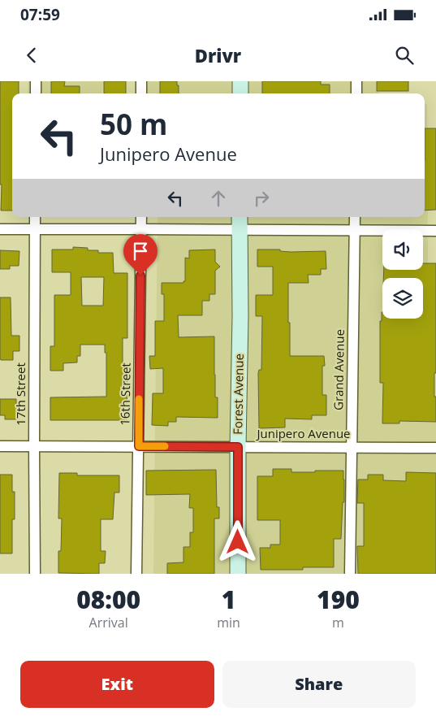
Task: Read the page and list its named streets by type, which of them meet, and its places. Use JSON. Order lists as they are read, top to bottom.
{
  "streets": {
    "main road": ["Forest Avenue"],
    "street": [
      "Grand Avenue",
      "17th Street",
      "16th Street",
      "Junipero Avenue"
    ]
  },
  "crossings": [
    ["Grand Avenue", "Junipero Avenue"],
    ["17th Street", "Junipero Avenue"],
    ["16th Street", "Junipero Avenue"],
    ["Forest Avenue", "Junipero Avenue"]
  ],
  "page": {
    "status": "07:59",
    "header": "Drivr",
    "turn": ["50 m", "Junipero Avenue"],
    "eta": [
      "08:00",
      "Arrival",
      "1",
      "min",
      "190",
      "m"
    ],
    "buttons": ["Exit", "Share"]
  }
}
